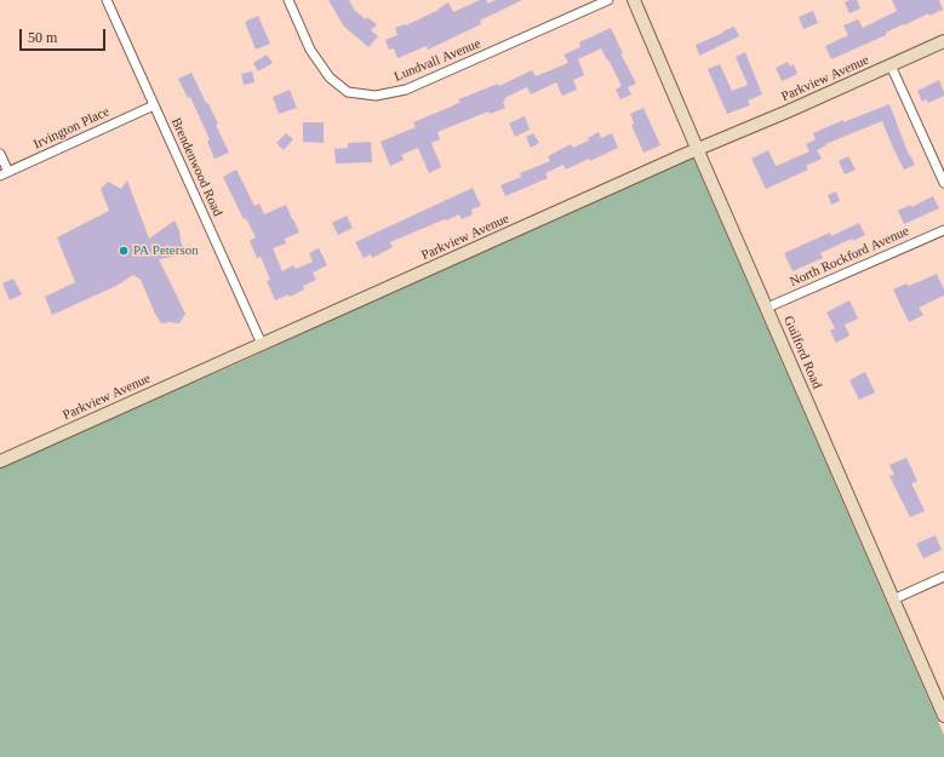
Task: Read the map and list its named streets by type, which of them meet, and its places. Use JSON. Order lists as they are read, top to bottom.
{
  "streets": {
    "street": [
      "Lundvall Avenue",
      "Parkview Avenue",
      "Irvington Place",
      "Brendenwood Road",
      "North Rockford Avenue",
      "Guilford Road"
    ]
  },
  "crossings": [
    ["Parkview Avenue", "Brendenwood Road"],
    ["Parkview Avenue", "Guilford Road"],
    ["Irvington Place", "Brendenwood Road"],
    ["North Rockford Avenue", "Guilford Road"]
  ],
  "places": ["PA Peterson"],
  "scale_bar": "50 m"
}
